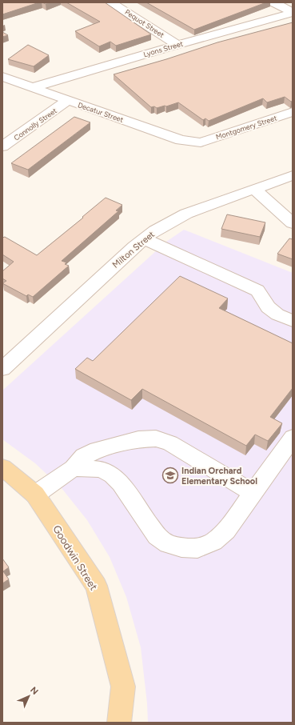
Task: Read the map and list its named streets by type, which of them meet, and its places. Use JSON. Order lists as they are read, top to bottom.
{
  "streets": {
    "main road": ["Goodwin Street"],
    "street": [
      "Pequot Street",
      "Lyons Street",
      "Decatur Street",
      "Connolly Street",
      "Montgomery Street",
      "Milton Street"
    ]
  },
  "crossings": [
    ["Pequot Street", "Lyons Street"],
    ["Lyons Street", "Decatur Street"],
    ["Decatur Street", "Connolly Street"],
    ["Decatur Street", "Montgomery Street"]
  ],
  "places": {
    "school or university": ["Indian Orchard Elementary School"]
  },
  "north": "top right"
}
